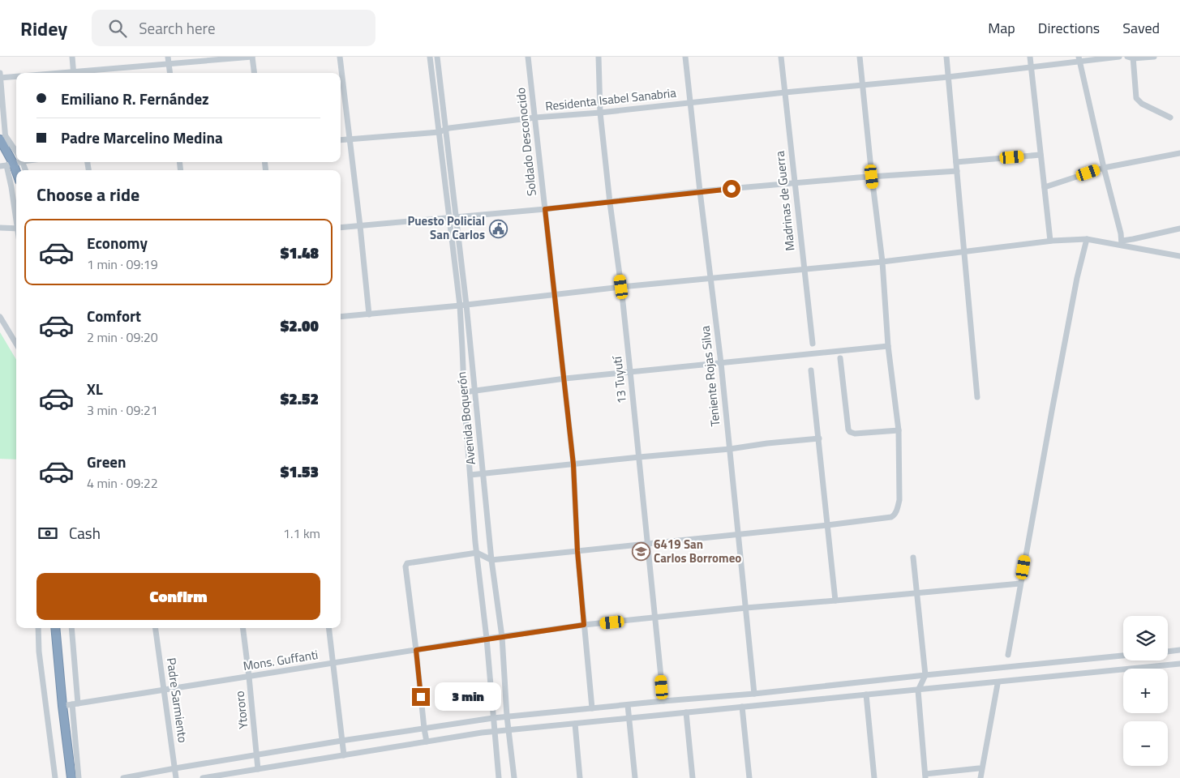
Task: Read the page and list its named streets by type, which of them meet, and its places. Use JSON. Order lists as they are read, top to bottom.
{
  "streets": {
    "street": [
      "Residenta Isabel Sanabria",
      "Soldado Desconocido",
      "Madrinas de Guerra",
      "Teniente Rojas Silva",
      "13 Tuyutí",
      "Avenida Boquerón",
      "Mons. Guffanti",
      "Padre Sarmiento",
      "Ytororo"
    ]
  },
  "crossings": [
    ["Residenta Isabel Sanabria", "Soldado Desconocido"],
    ["Residenta Isabel Sanabria", "Madrinas de Guerra"],
    ["Residenta Isabel Sanabria", "Teniente Rojas Silva"],
    ["Residenta Isabel Sanabria", "13 Tuyutí"],
    ["Residenta Isabel Sanabria", "Avenida Boquerón"],
    ["Soldado Desconocido", "Mons. Guffanti"],
    ["Teniente Rojas Silva", "Mons. Guffanti"],
    ["13 Tuyutí", "Mons. Guffanti"],
    ["Avenida Boquerón", "Mons. Guffanti"],
    ["Mons. Guffanti", "Padre Sarmiento"],
    ["Mons. Guffanti", "Ytororo"]
  ],
  "places": {
    "public building": ["Puesto Policial San Carlos"],
    "school or university": ["6419 San Carlos Borromeo"]
  },
  "page": {
    "header": "Ridey",
    "search": "Search here",
    "nav": ["Map", "Directions", "Saved"],
    "banner": ["Emiliano R. Fernández", "Padre Marcelino Medina"],
    "heading": "Choose a ride",
    "list": [
      {
        "name": "Economy",
        "note": "1 min · 09:19",
        "value": "$1.48"
      },
      {
        "name": "Comfort",
        "note": "2 min · 09:20",
        "value": "$2.00"
      },
      {
        "name": "XL",
        "note": "3 min · 09:21",
        "value": "$2.52"
      },
      {
        "name": "Green",
        "note": "4 min · 09:22",
        "value": "$1.53"
      }
    ],
    "pay": ["Cash", "1.1 km"],
    "buttons": "Confirm",
    "map_buttons": ["+", "−"],
    "bubble": "3 min"
  }
}
